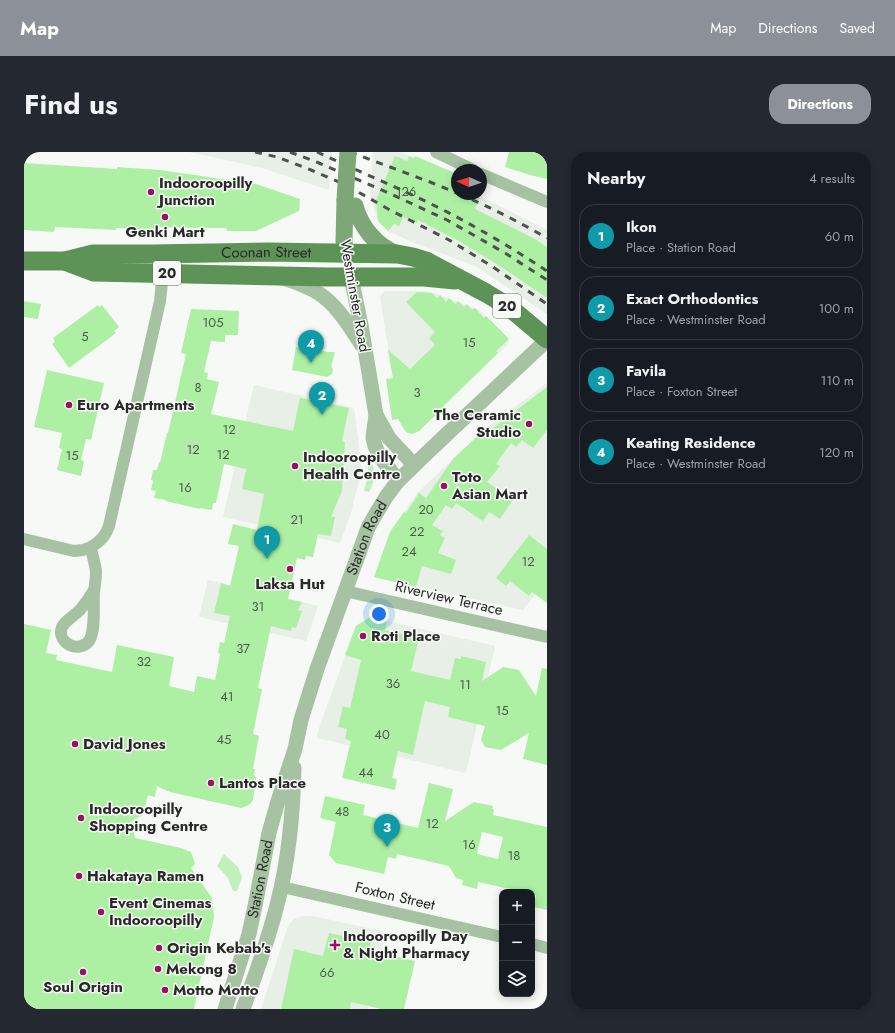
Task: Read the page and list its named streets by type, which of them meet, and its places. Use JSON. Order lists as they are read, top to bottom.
{
  "streets": {
    "main road": ["Coonan Street", "20", "Westminster Road"],
    "street": ["Station Road", "Riverview Terrace", "Foxton Street"]
  },
  "crossings": [
    ["Coonan Street", "Westminster Road"],
    ["Coonan Street", "Station Road"],
    ["Westminster Road", "Station Road"],
    ["Station Road", "Riverview Terrace"],
    ["Station Road", "Foxton Street"]
  ],
  "places": {
    "other": [
      "Indooroopilly Junction",
      "Genki Mart",
      "Euro Apartments",
      "The Ceramic Studio",
      "Indooroopilly Health Centre",
      "Toto Asian Mart",
      "Laksa Hut",
      "Roti Place",
      "David Jones",
      "Lantos Place",
      "Indooroopilly Shopping Centre",
      "Hakataya Ramen",
      "Event Cinemas Indooroopilly",
      "Origin Kebab's",
      "Mekong 8",
      "Soul Origin",
      "Motto Motto"
    ],
    "health": ["Indooroopilly Day & Night Pharmacy"]
  },
  "house_numbers": [
    "126",
    "105",
    "5",
    "15",
    "8",
    "3",
    "12",
    "12",
    "12",
    "15",
    "16",
    "20",
    "21",
    "22",
    "24",
    "12",
    "31",
    "37",
    "32",
    "36",
    "11",
    "41",
    "15",
    "40",
    "45",
    "44",
    "48",
    "12",
    "16",
    "18",
    "66"
  ],
  "north": "left",
  "page": {
    "header": "Map",
    "nav": ["Map", "Directions", "Saved"],
    "title": "Find us",
    "buttons": "Directions",
    "heading": ["Nearby", "4 results"],
    "list": [
      {
        "mark": "1",
        "name": "Ikon",
        "note": "Place · Station Road",
        "value": "60 m"
      },
      {
        "mark": "2",
        "name": "Exact Orthodontics",
        "note": "Place · Westminster Road",
        "value": "100 m"
      },
      {
        "mark": "3",
        "name": "Favila",
        "note": "Place · Foxton Street",
        "value": "110 m"
      },
      {
        "mark": "4",
        "name": "Keating Residence",
        "note": "Place · Westminster Road",
        "value": "120 m"
      }
    ],
    "pins": [
      "4",
      "2",
      "1",
      "3"
    ],
    "map_buttons": ["+", "−"]
  }
}
